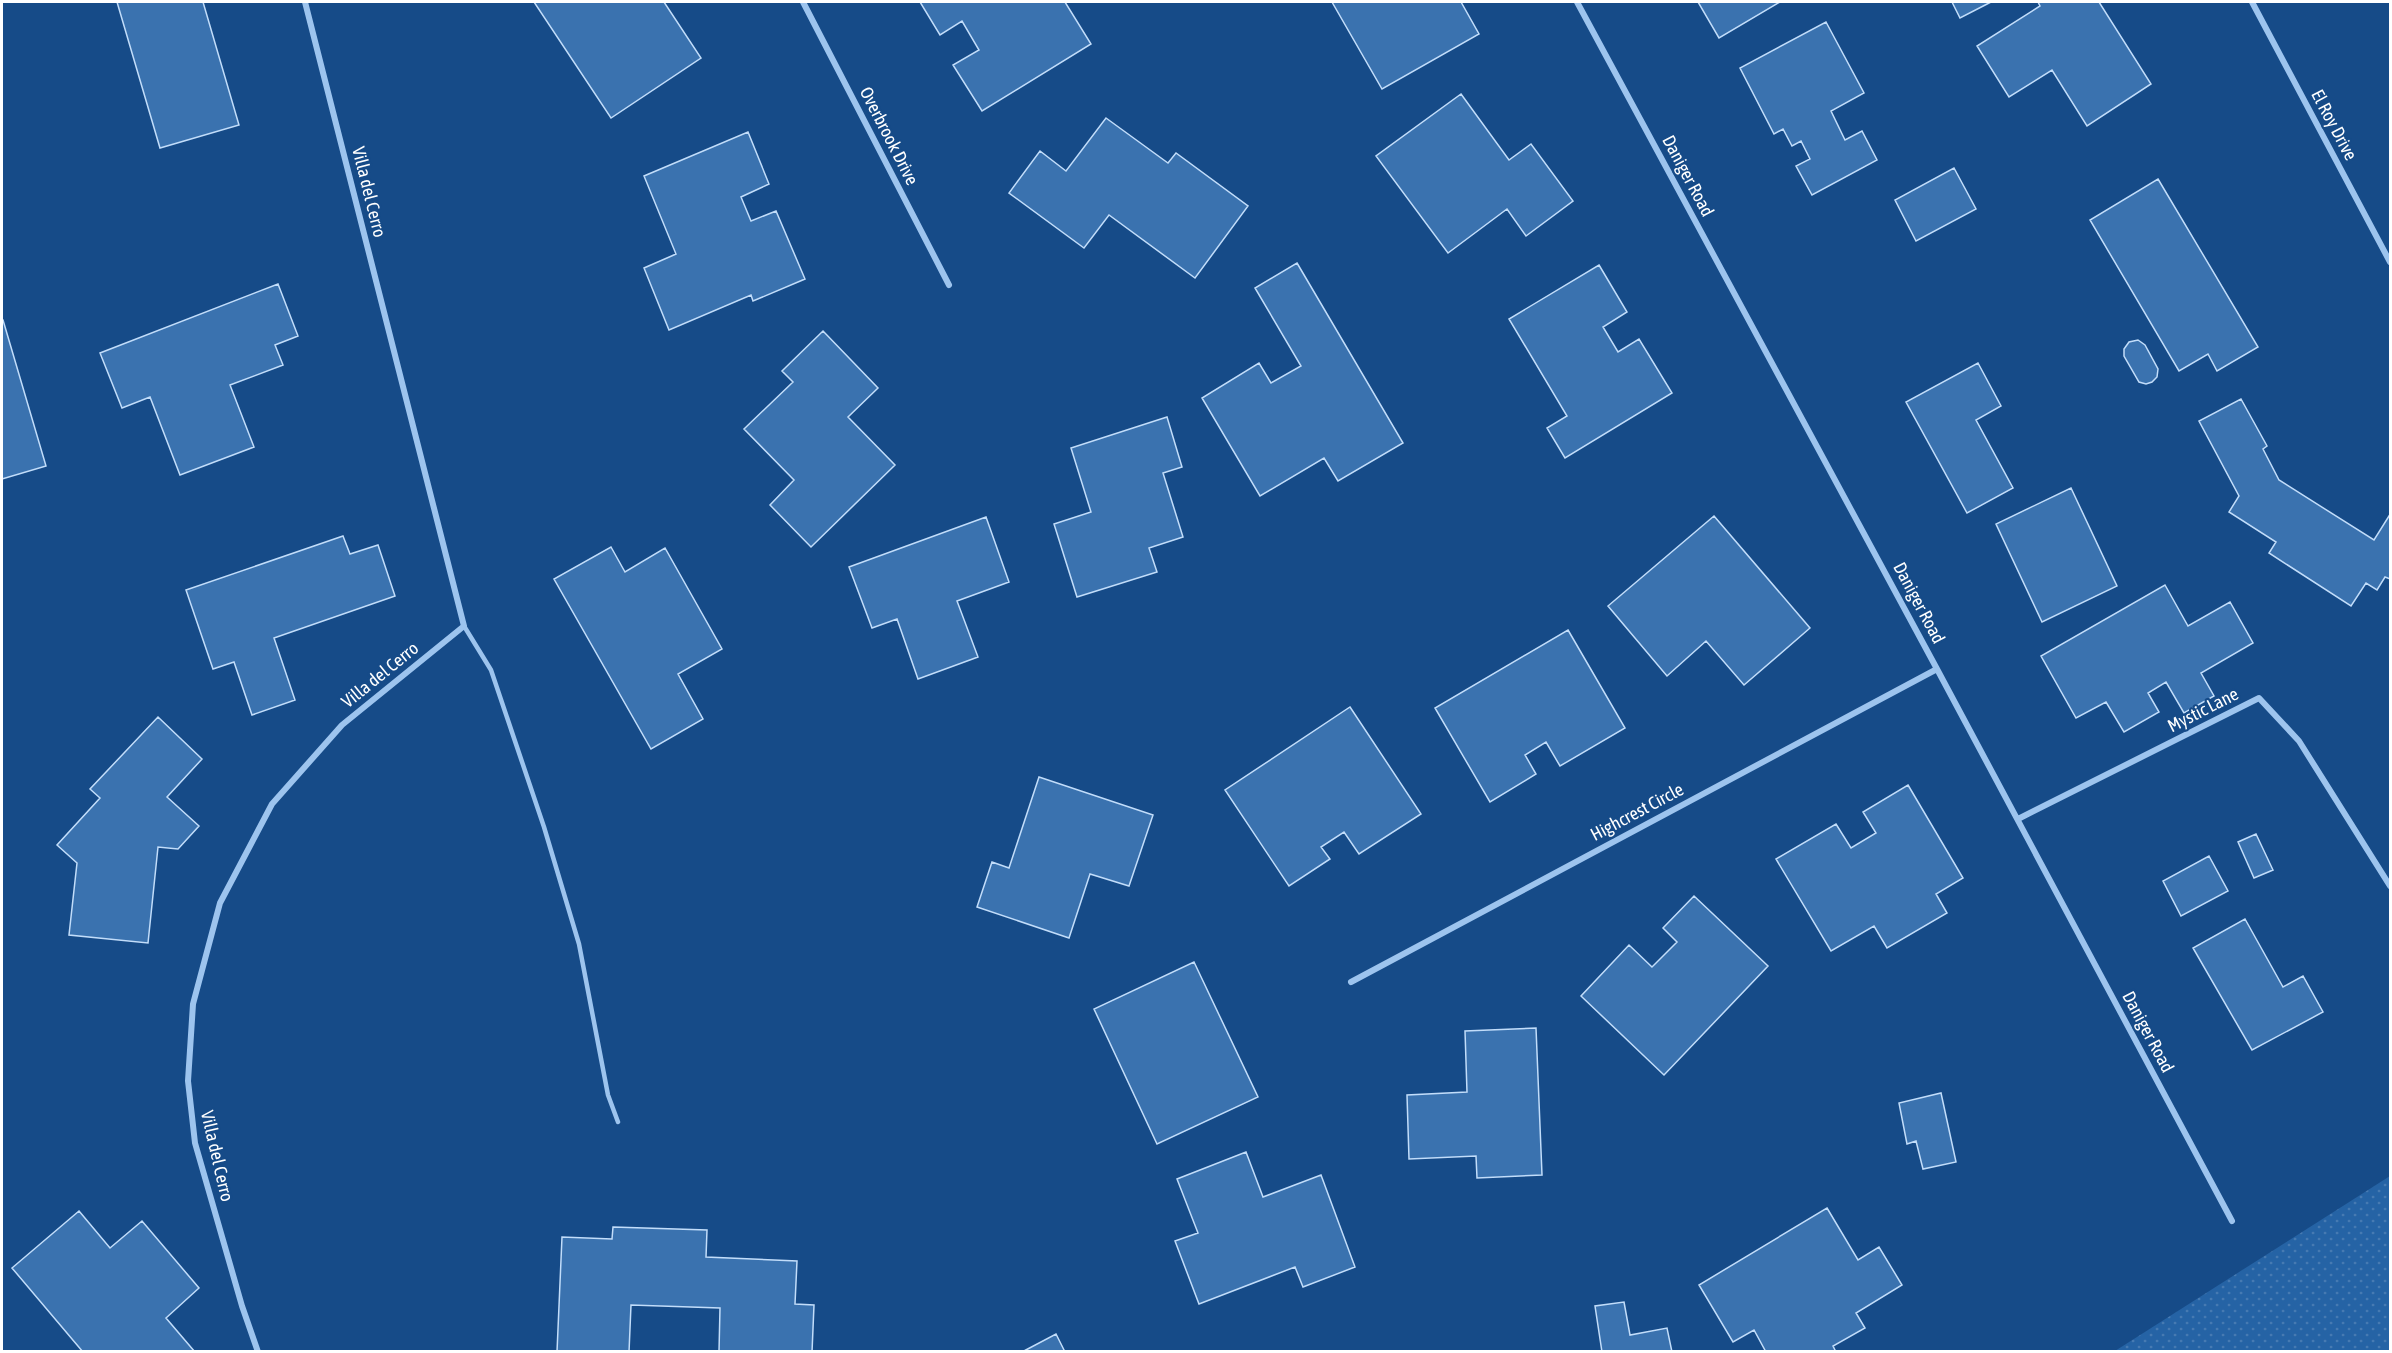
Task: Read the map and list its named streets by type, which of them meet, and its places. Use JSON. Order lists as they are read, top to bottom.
{
  "streets": {
    "street": [
      "El Roy Drive",
      "Overbrook Drive",
      "Daniger Road",
      "Villa del Cerro",
      "Mystic Lane",
      "Highcrest Circle"
    ]
  },
  "crossings": [
    ["Daniger Road", "Mystic Lane"],
    ["Daniger Road", "Highcrest Circle"]
  ]
}
